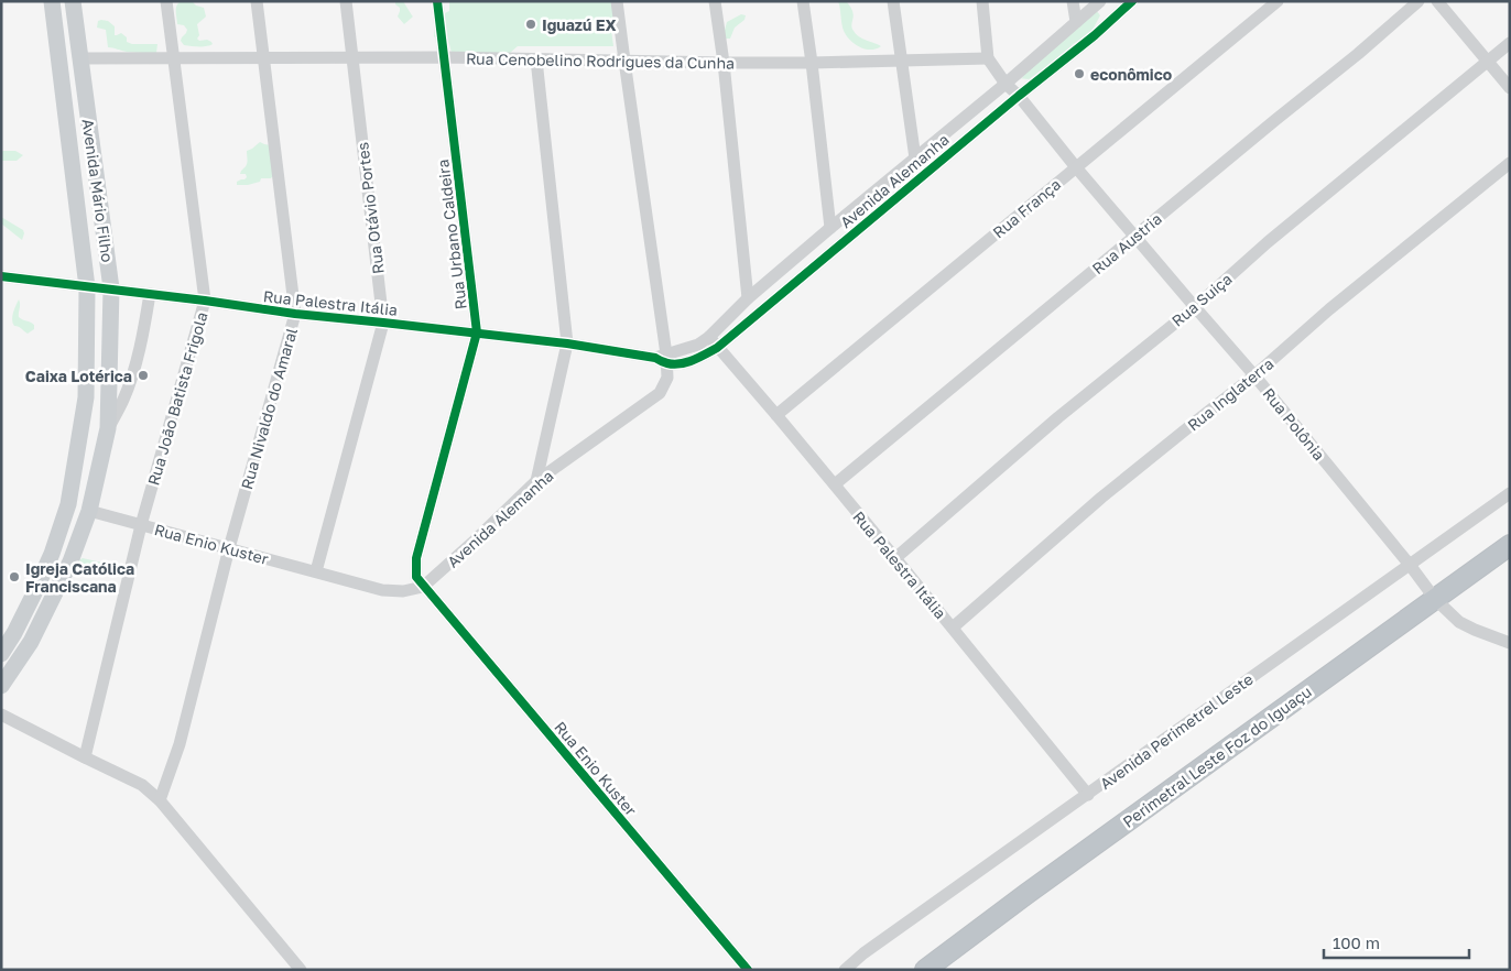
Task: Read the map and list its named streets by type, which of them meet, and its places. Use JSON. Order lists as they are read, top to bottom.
{
  "streets": {
    "highway": ["Perimetral Leste Foz do Iguaçu"],
    "main road": ["Avenida Mário Filho"],
    "street": [
      "Rua Cenobelino Rodrigues da Cunha",
      "Avenida Alemanha",
      "Rua Otávio Portes",
      "Rua França",
      "Rua Urbano Caldeira",
      "Rua Austria",
      "Rua Suiça",
      "Rua Palestra Itália",
      "Rua Inglaterra",
      "Rua João Batista Frigola",
      "Rua Nivaldo do Amaral",
      "Rua Polônia",
      "Rua Enio Kuster",
      "Avenida Perimetrel Leste"
    ]
  },
  "crossings": [
    ["Rua Cenobelino Rodrigues da Cunha", "Avenida Mário Filho"],
    ["Rua Cenobelino Rodrigues da Cunha", "Rua Otávio Portes"],
    ["Rua Cenobelino Rodrigues da Cunha", "Rua Urbano Caldeira"],
    ["Rua Cenobelino Rodrigues da Cunha", "Rua João Batista Frigola"],
    ["Rua Cenobelino Rodrigues da Cunha", "Rua Nivaldo do Amaral"],
    ["Rua Cenobelino Rodrigues da Cunha", "Rua Polônia"],
    ["Avenida Alemanha", "Rua Urbano Caldeira"],
    ["Avenida Alemanha", "Rua Palestra Itália"],
    ["Avenida Alemanha", "Rua Polônia"],
    ["Avenida Alemanha", "Rua Enio Kuster"],
    ["Avenida Mário Filho", "Rua Palestra Itália"],
    ["Avenida Mário Filho", "Rua Enio Kuster"],
    ["Rua Otávio Portes", "Rua Palestra Itália"],
    ["Rua Otávio Portes", "Rua Enio Kuster"],
    ["Rua França", "Rua Palestra Itália"],
    ["Rua França", "Rua Polônia"],
    ["Rua Urbano Caldeira", "Rua Palestra Itália"],
    ["Rua Urbano Caldeira", "Rua Enio Kuster"],
    ["Rua Austria", "Rua Palestra Itália"],
    ["Rua Austria", "Rua Polônia"],
    ["Rua Suiça", "Rua Palestra Itália"],
    ["Rua Suiça", "Rua Polônia"],
    ["Rua Palestra Itália", "Rua Inglaterra"],
    ["Rua Palestra Itália", "Rua João Batista Frigola"],
    ["Rua Palestra Itália", "Rua Nivaldo do Amaral"],
    ["Rua Palestra Itália", "Avenida Perimetrel Leste"],
    ["Rua Inglaterra", "Rua Polônia"],
    ["Rua João Batista Frigola", "Rua Enio Kuster"],
    ["Rua Nivaldo do Amaral", "Rua Enio Kuster"],
    ["Rua Polônia", "Avenida Perimetrel Leste"],
    ["Rua Polônia", "Perimetral Leste Foz do Iguaçu"]
  ],
  "places": [
    "Iguazú EX",
    "econômico",
    "Caixa Lotérica",
    "Igreja Católica Franciscana"
  ],
  "scale_bar": "100 m"
}
